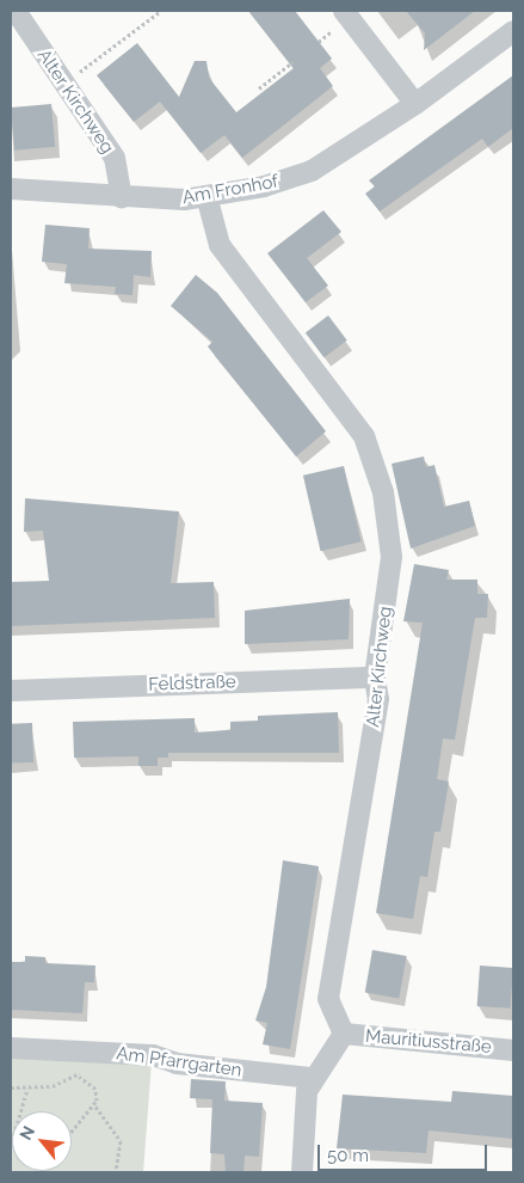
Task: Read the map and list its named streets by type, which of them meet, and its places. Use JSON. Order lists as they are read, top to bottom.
{
  "streets": {
    "street": [
      "Alter Kirchweg",
      "Am Fronhof",
      "Feldstraße",
      "Mauritiusstraße",
      "Am Pfarrgarten"
    ]
  },
  "crossings": [
    ["Alter Kirchweg", "Am Fronhof"],
    ["Alter Kirchweg", "Feldstraße"],
    ["Alter Kirchweg", "Mauritiusstraße"]
  ],
  "scale_bar": "50 m",
  "north": "top left"
}
